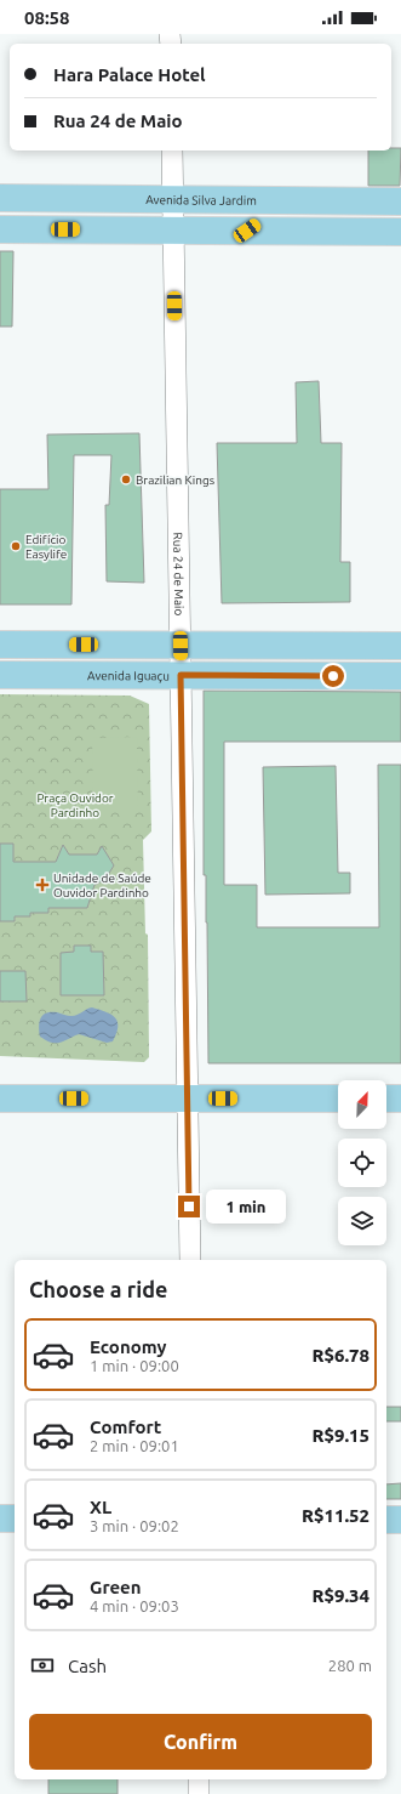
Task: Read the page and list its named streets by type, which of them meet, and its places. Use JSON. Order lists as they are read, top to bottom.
{
  "streets": {
    "main road": ["Avenida Silva Jardim", "Avenida Iguaçu"],
    "street": ["Rua 24 de Maio"]
  },
  "crossings": [
    ["Avenida Silva Jardim", "Rua 24 de Maio"],
    ["Rua 24 de Maio", "Avenida Iguaçu"]
  ],
  "parks": ["Praça Ouvidor Pardinho"],
  "places": {
    "other": ["Brazilian Kings", "Edifício Easylife"],
    "health": ["Unidade de Saúde Ouvidor Pardinho"]
  },
  "north": "top right",
  "page": {
    "status": "08:58",
    "banner": ["Hara Palace Hotel", "Rua 24 de Maio"],
    "bubble": "1 min",
    "heading": "Choose a ride",
    "list": [
      {
        "name": "Economy",
        "note": "1 min · 09:00",
        "value": "R$6.78"
      },
      {
        "name": "Comfort",
        "note": "2 min · 09:01",
        "value": "R$9.15"
      },
      {
        "name": "XL",
        "note": "3 min · 09:02",
        "value": "R$11.52"
      },
      {
        "name": "Green",
        "note": "4 min · 09:03",
        "value": "R$9.34"
      }
    ],
    "pay": ["Cash", "280 m"],
    "buttons": "Confirm"
  }
}
